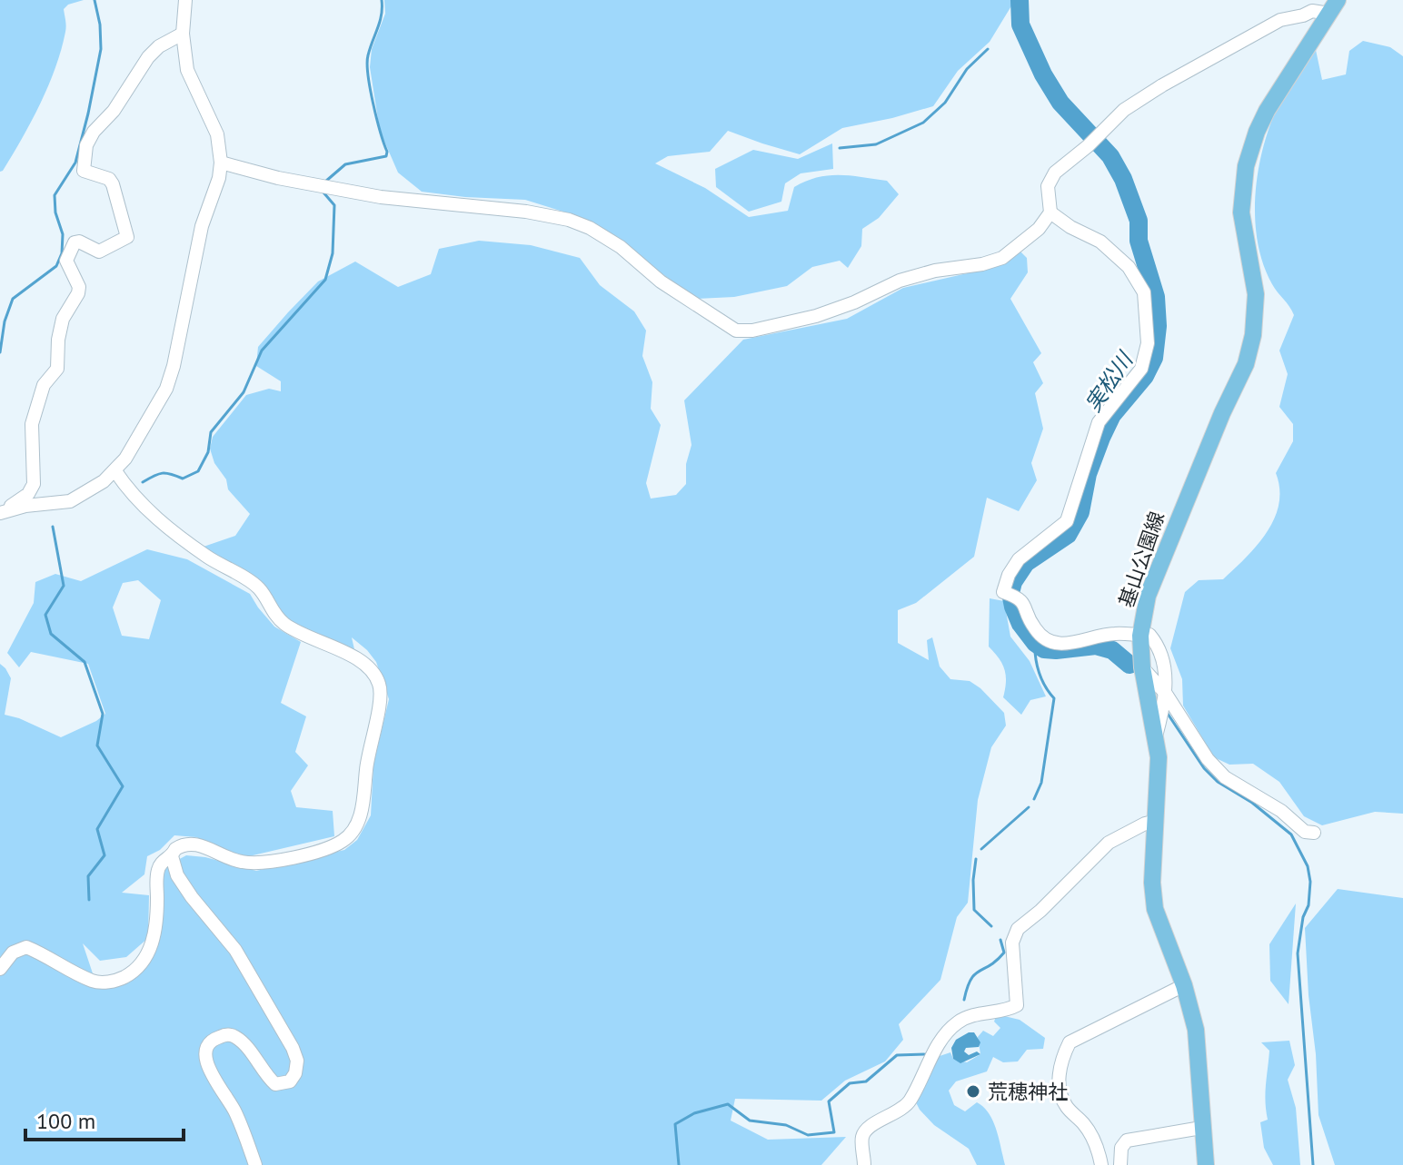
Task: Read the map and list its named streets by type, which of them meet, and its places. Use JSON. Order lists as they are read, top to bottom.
{
  "streets": {
    "main road": ["基山公園線"]
  },
  "water": ["実松川"],
  "places": ["荒穂神社"],
  "scale_bar": "100 m"
}
